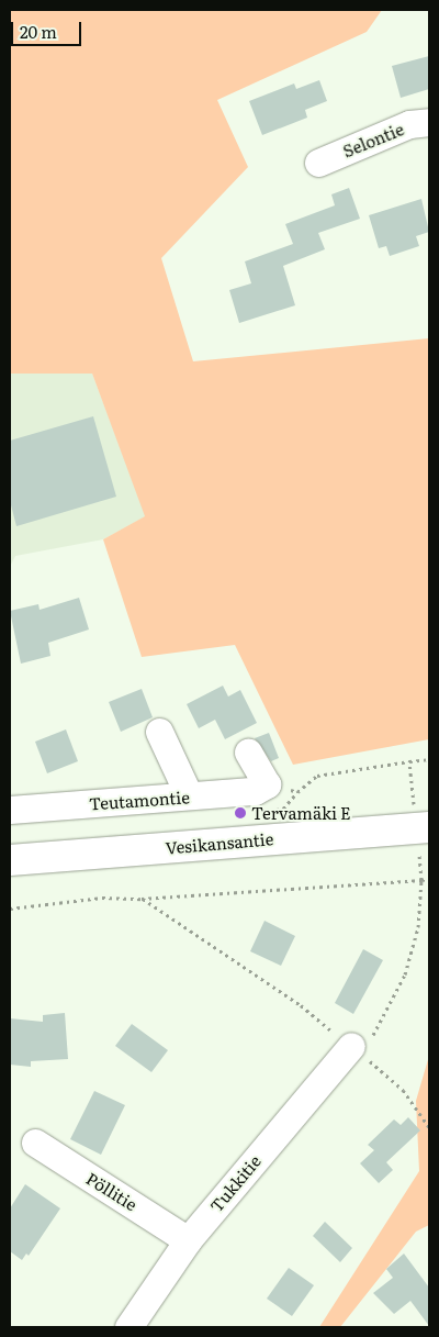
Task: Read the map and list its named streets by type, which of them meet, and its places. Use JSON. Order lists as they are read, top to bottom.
{
  "streets": {
    "highway": ["Vesikansantie"],
    "street": [
      "Selontie",
      "Teutamontie",
      "Tukkitie",
      "Pöllitie"
    ]
  },
  "crossings": [
    ["Tukkitie", "Pöllitie"]
  ],
  "places": ["Tervamäki E"],
  "scale_bar": "20 m"
}
